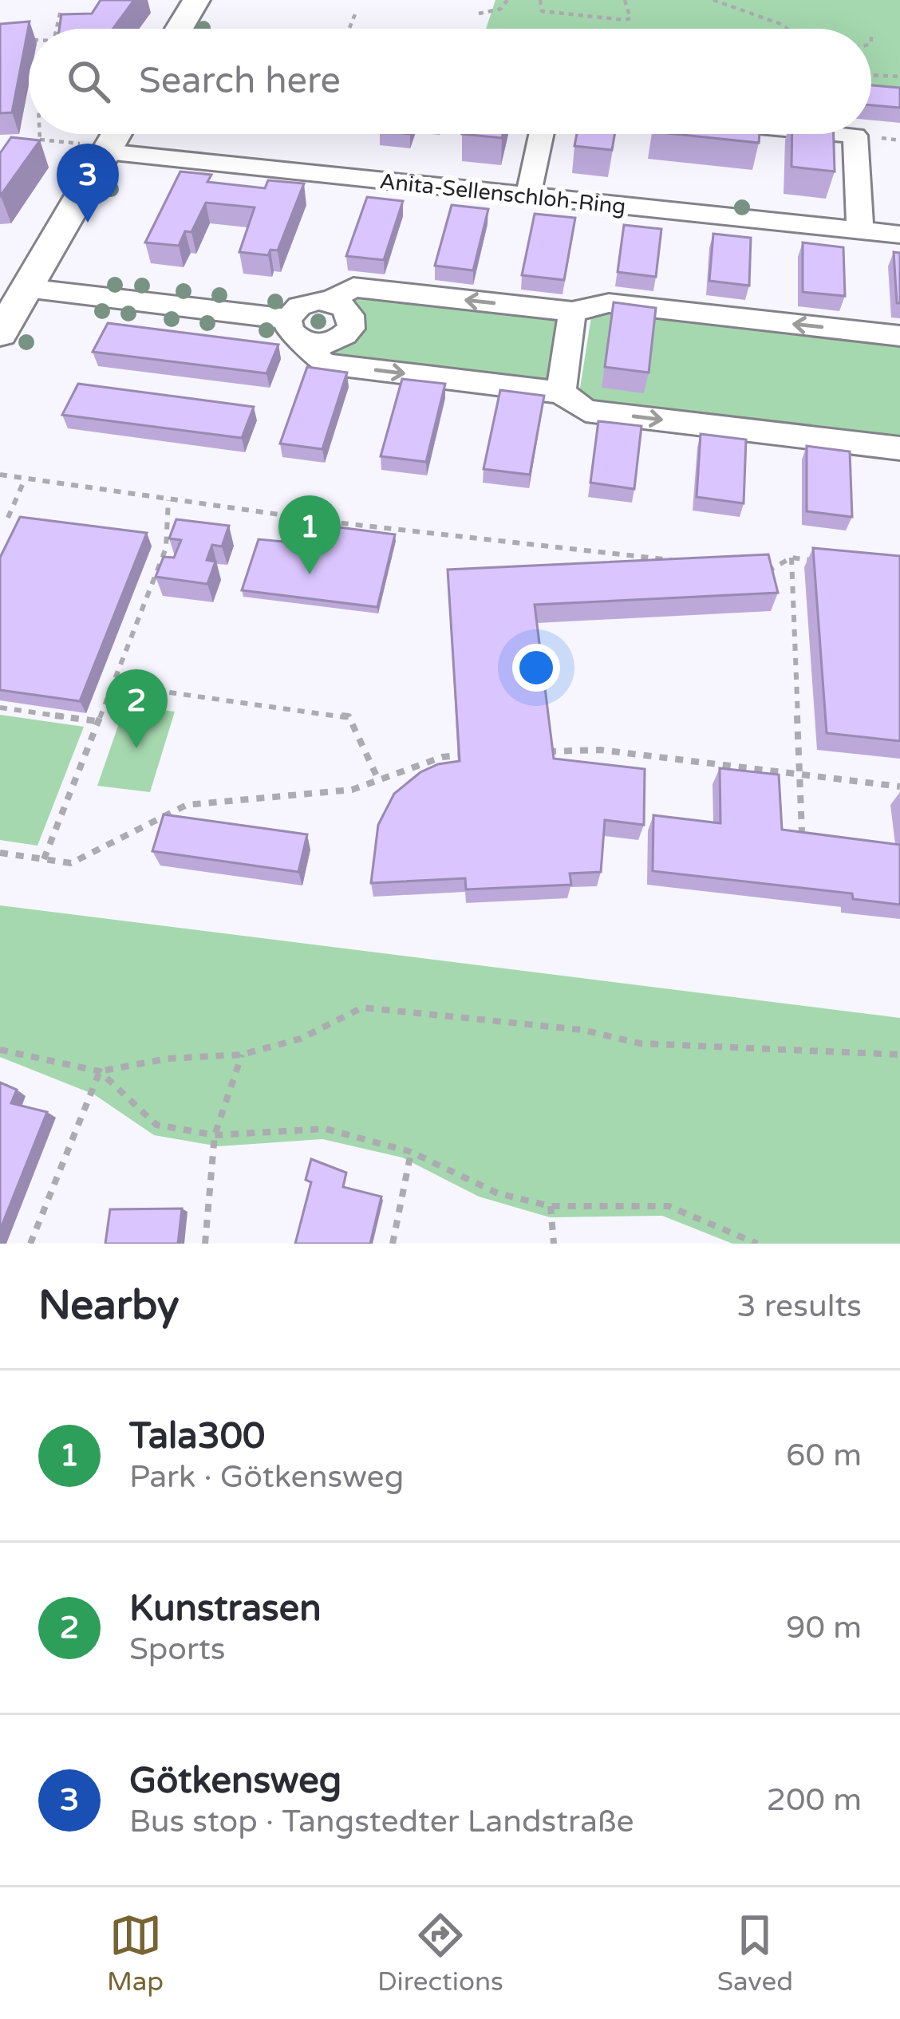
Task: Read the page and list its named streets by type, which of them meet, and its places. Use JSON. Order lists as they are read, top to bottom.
{
  "streets": {
    "street": ["Anita-Sellenschloh-Ring"]
  },
  "page": {
    "search": "Search here",
    "pins": ["3", "1", "2"],
    "heading": ["Nearby", "3 results"],
    "list": [
      {
        "mark": "1",
        "name": "Tala300",
        "note": "Park · Götkensweg",
        "value": "60 m"
      },
      {
        "mark": "2",
        "name": "Kunstrasen",
        "note": "Sports",
        "value": "90 m"
      },
      {
        "mark": "3",
        "name": "Götkensweg",
        "note": "Bus stop · Tangstedter Landstraße",
        "value": "200 m"
      }
    ],
    "nav": ["Map", "Directions", "Saved"]
  }
}
